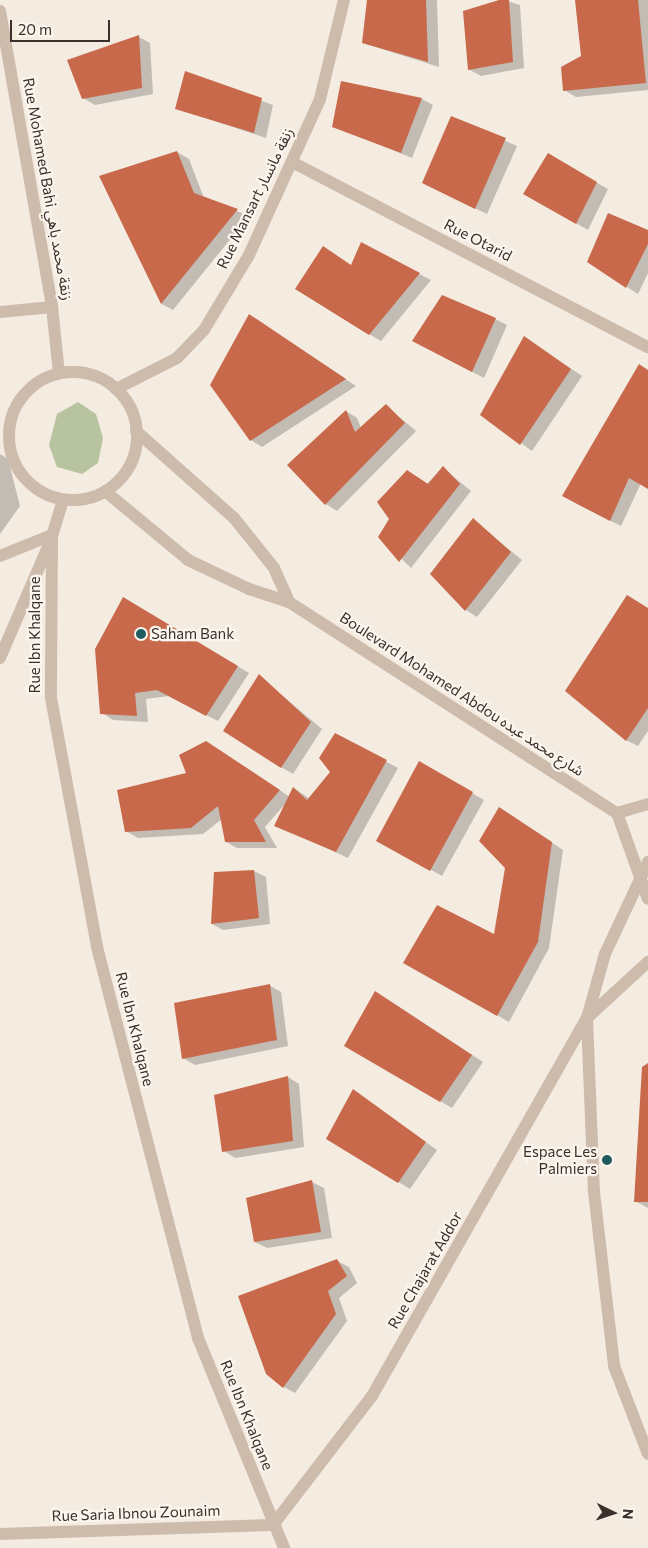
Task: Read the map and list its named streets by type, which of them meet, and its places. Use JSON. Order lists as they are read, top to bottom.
{
  "streets": {
    "street": [
      "Rue Mohamed Bahi زنقة محمد باهي",
      "Rue Mansart زنقة مانسار",
      "Rue Otarid",
      "Rue Ibn Khalqane",
      "Boulevard Mohamed Abdou شارع محمد عبده",
      "Rue Chajarat Addor",
      "Rue Saria Ibnou Zounaim"
    ]
  },
  "crossings": [
    ["Rue Mohamed Bahi زنقة محمد باهي", "Rue Mansart زنقة مانسار"],
    ["Rue Mohamed Bahi زنقة محمد باهي", "Rue Ibn Khalqane"],
    ["Rue Mohamed Bahi زنقة محمد باهي", "Boulevard Mohamed Abdou شارع محمد عبده"],
    ["Rue Mansart زنقة مانسار", "Rue Otarid"],
    ["Rue Mansart زنقة مانسار", "Rue Ibn Khalqane"],
    ["Rue Mansart زنقة مانسار", "Boulevard Mohamed Abdou شارع محمد عبده"],
    ["Rue Ibn Khalqane", "Boulevard Mohamed Abdou شارع محمد عبده"],
    ["Rue Ibn Khalqane", "Rue Chajarat Addor"],
    ["Rue Ibn Khalqane", "Rue Saria Ibnou Zounaim"],
    ["Rue Chajarat Addor", "Rue Saria Ibnou Zounaim"]
  ],
  "places": ["Saham Bank", "Espace Les Palmiers"],
  "scale_bar": "20 m",
  "north": "right"
}
